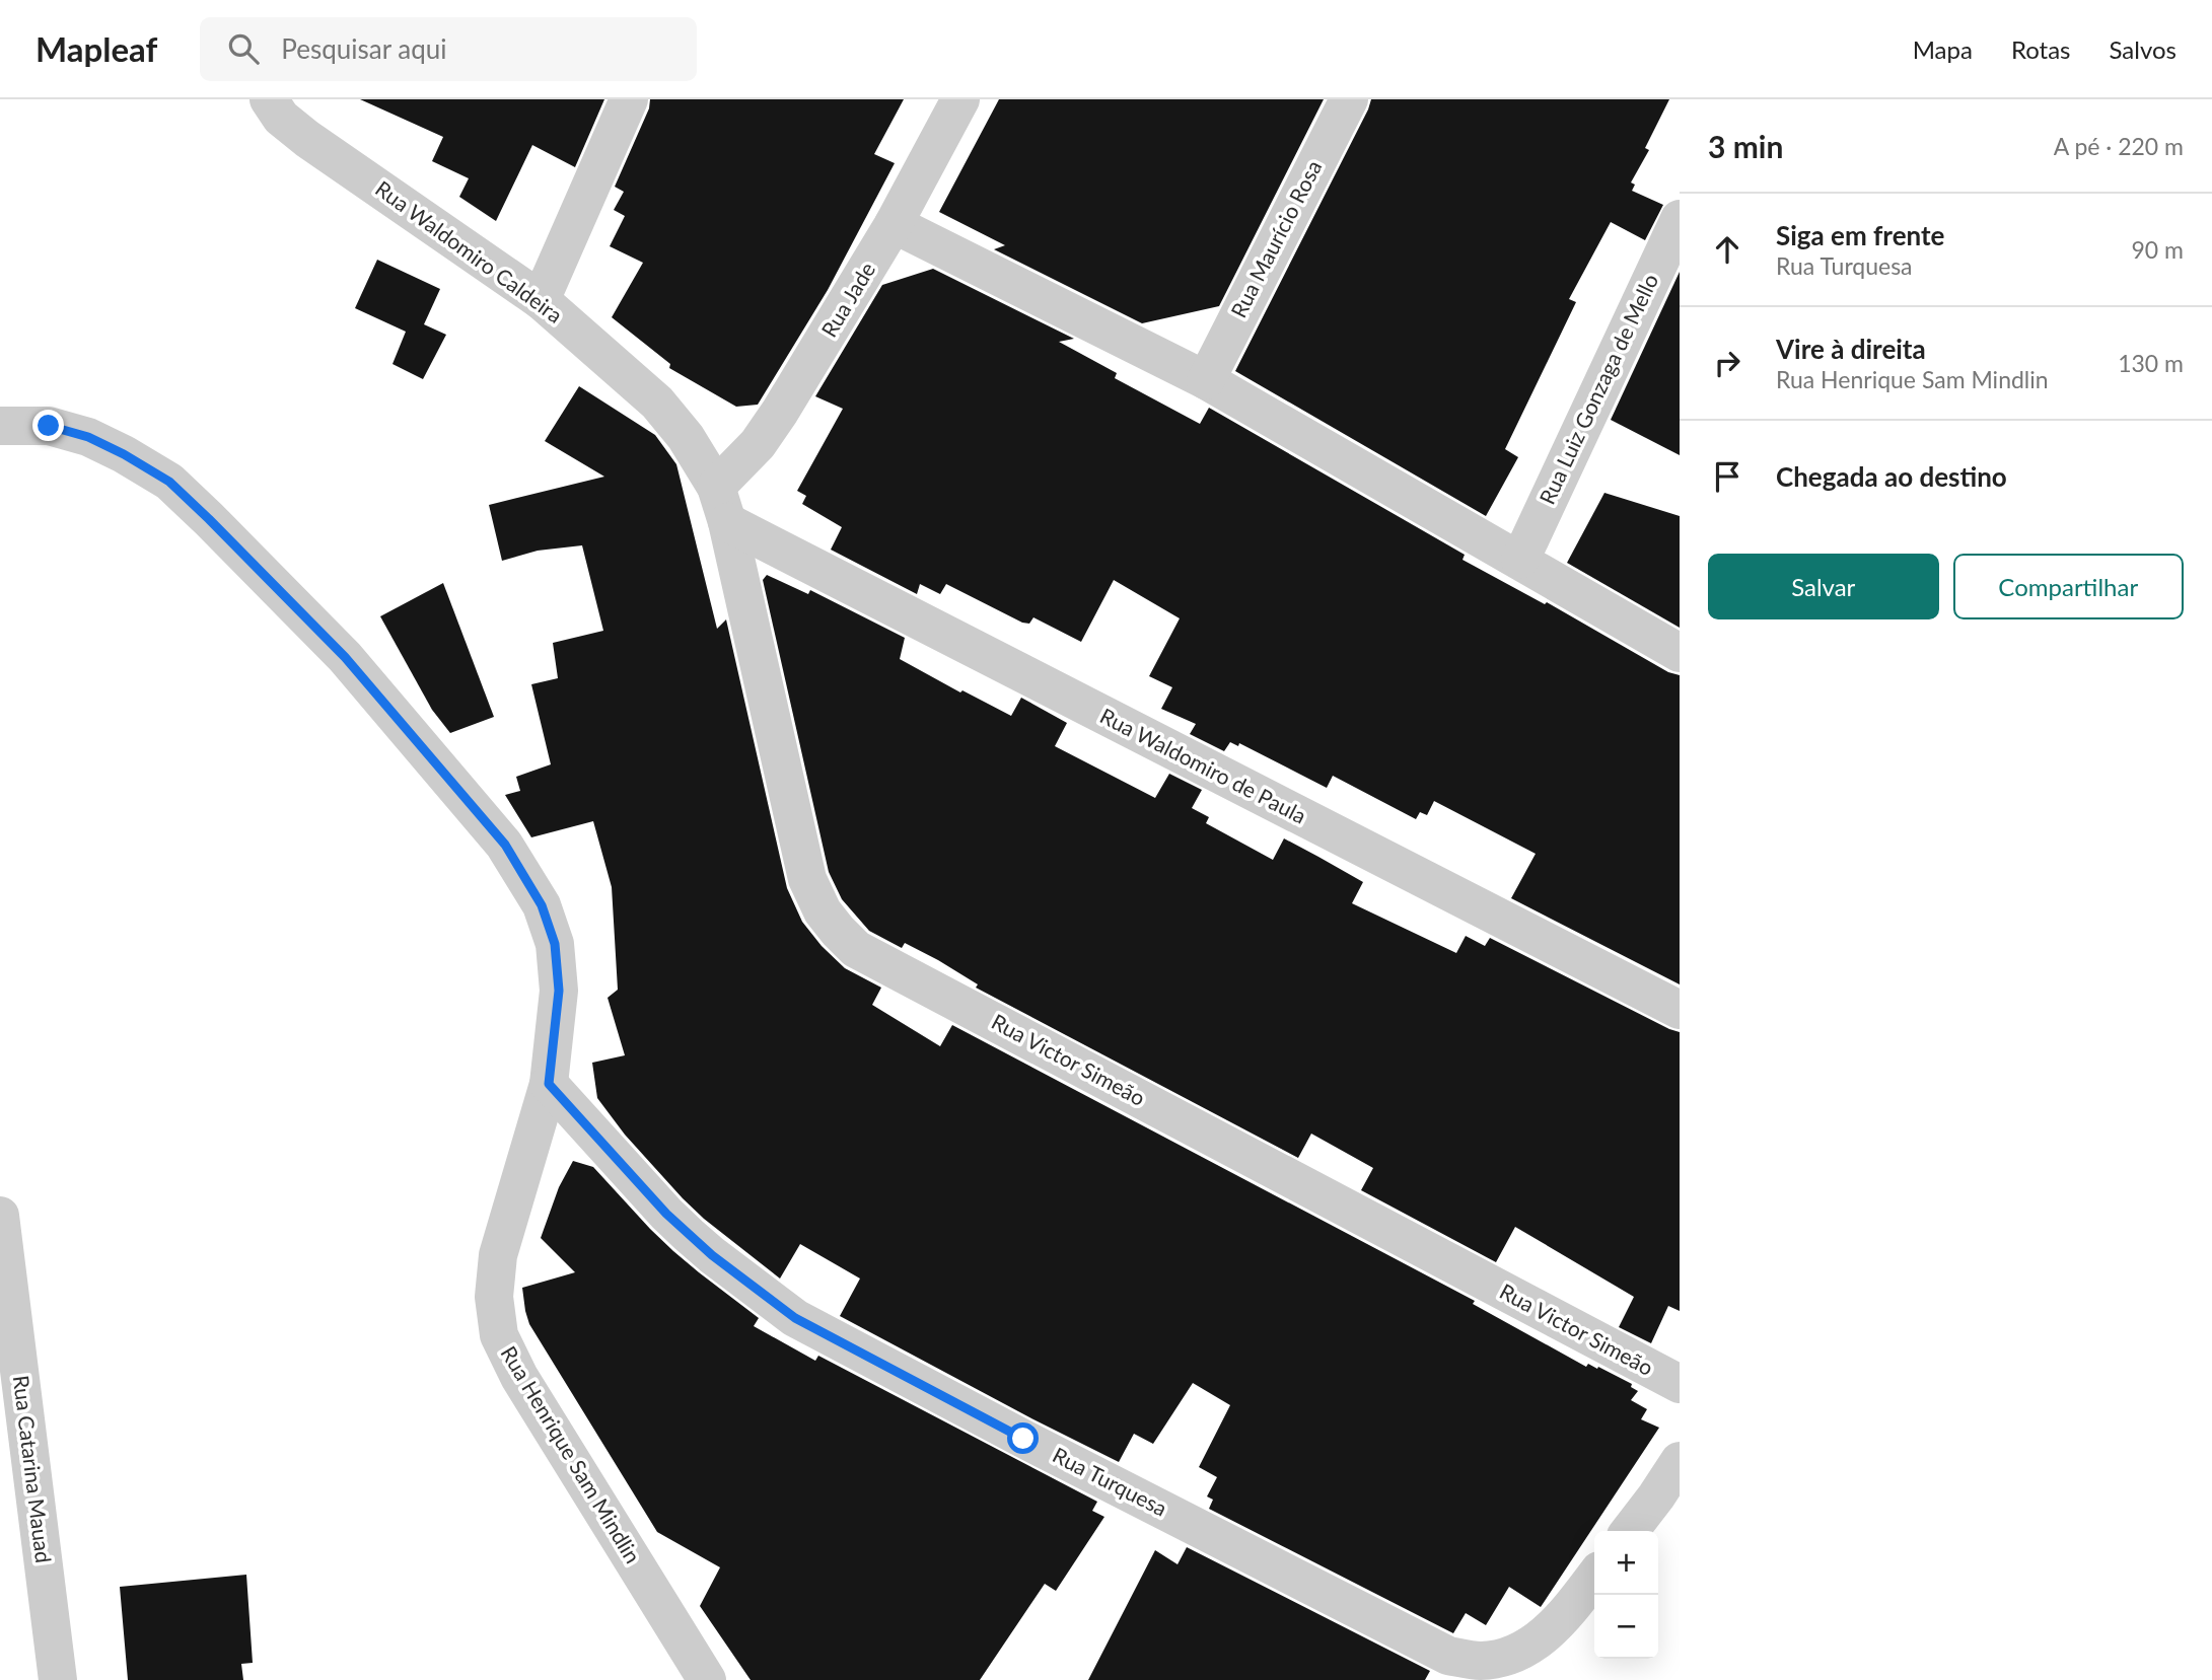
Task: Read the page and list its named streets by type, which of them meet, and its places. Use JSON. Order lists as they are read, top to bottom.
{
  "streets": {
    "street": [
      "Rua Maurício Rosa",
      "Rua Waldomiro Caldeira",
      "Rua Jade",
      "Rua Luiz Gonzaga de Mello",
      "Rua Waldomiro de Paula",
      "Rua Victor Simeão",
      "Rua Henrique Sam Mindlin",
      "Rua Catarina Mauad",
      "Rua Turquesa"
    ]
  },
  "crossings": [
    ["Rua Waldomiro Caldeira", "Rua Jade"],
    ["Rua Waldomiro Caldeira", "Rua Waldomiro de Paula"],
    ["Rua Waldomiro Caldeira", "Rua Victor Simeão"],
    ["Rua Jade", "Rua Waldomiro de Paula"],
    ["Rua Jade", "Rua Victor Simeão"],
    ["Rua Waldomiro de Paula", "Rua Victor Simeão"],
    ["Rua Henrique Sam Mindlin", "Rua Turquesa"]
  ],
  "page": {
    "header": "Mapleaf",
    "search": "Pesquisar aqui",
    "nav": ["Mapa", "Rotas", "Salvos"],
    "heading": ["3 min", "A pé · 220 m"],
    "list": [
      ["Siga em frente", "Rua Turquesa", "90 m"],
      ["Vire à direita", "Rua Henrique Sam Mindlin", "130 m"],
      "Chegada ao destino"
    ],
    "buttons": ["Salvar", "Compartilhar"],
    "map_buttons": ["+", "−"]
  }
}
